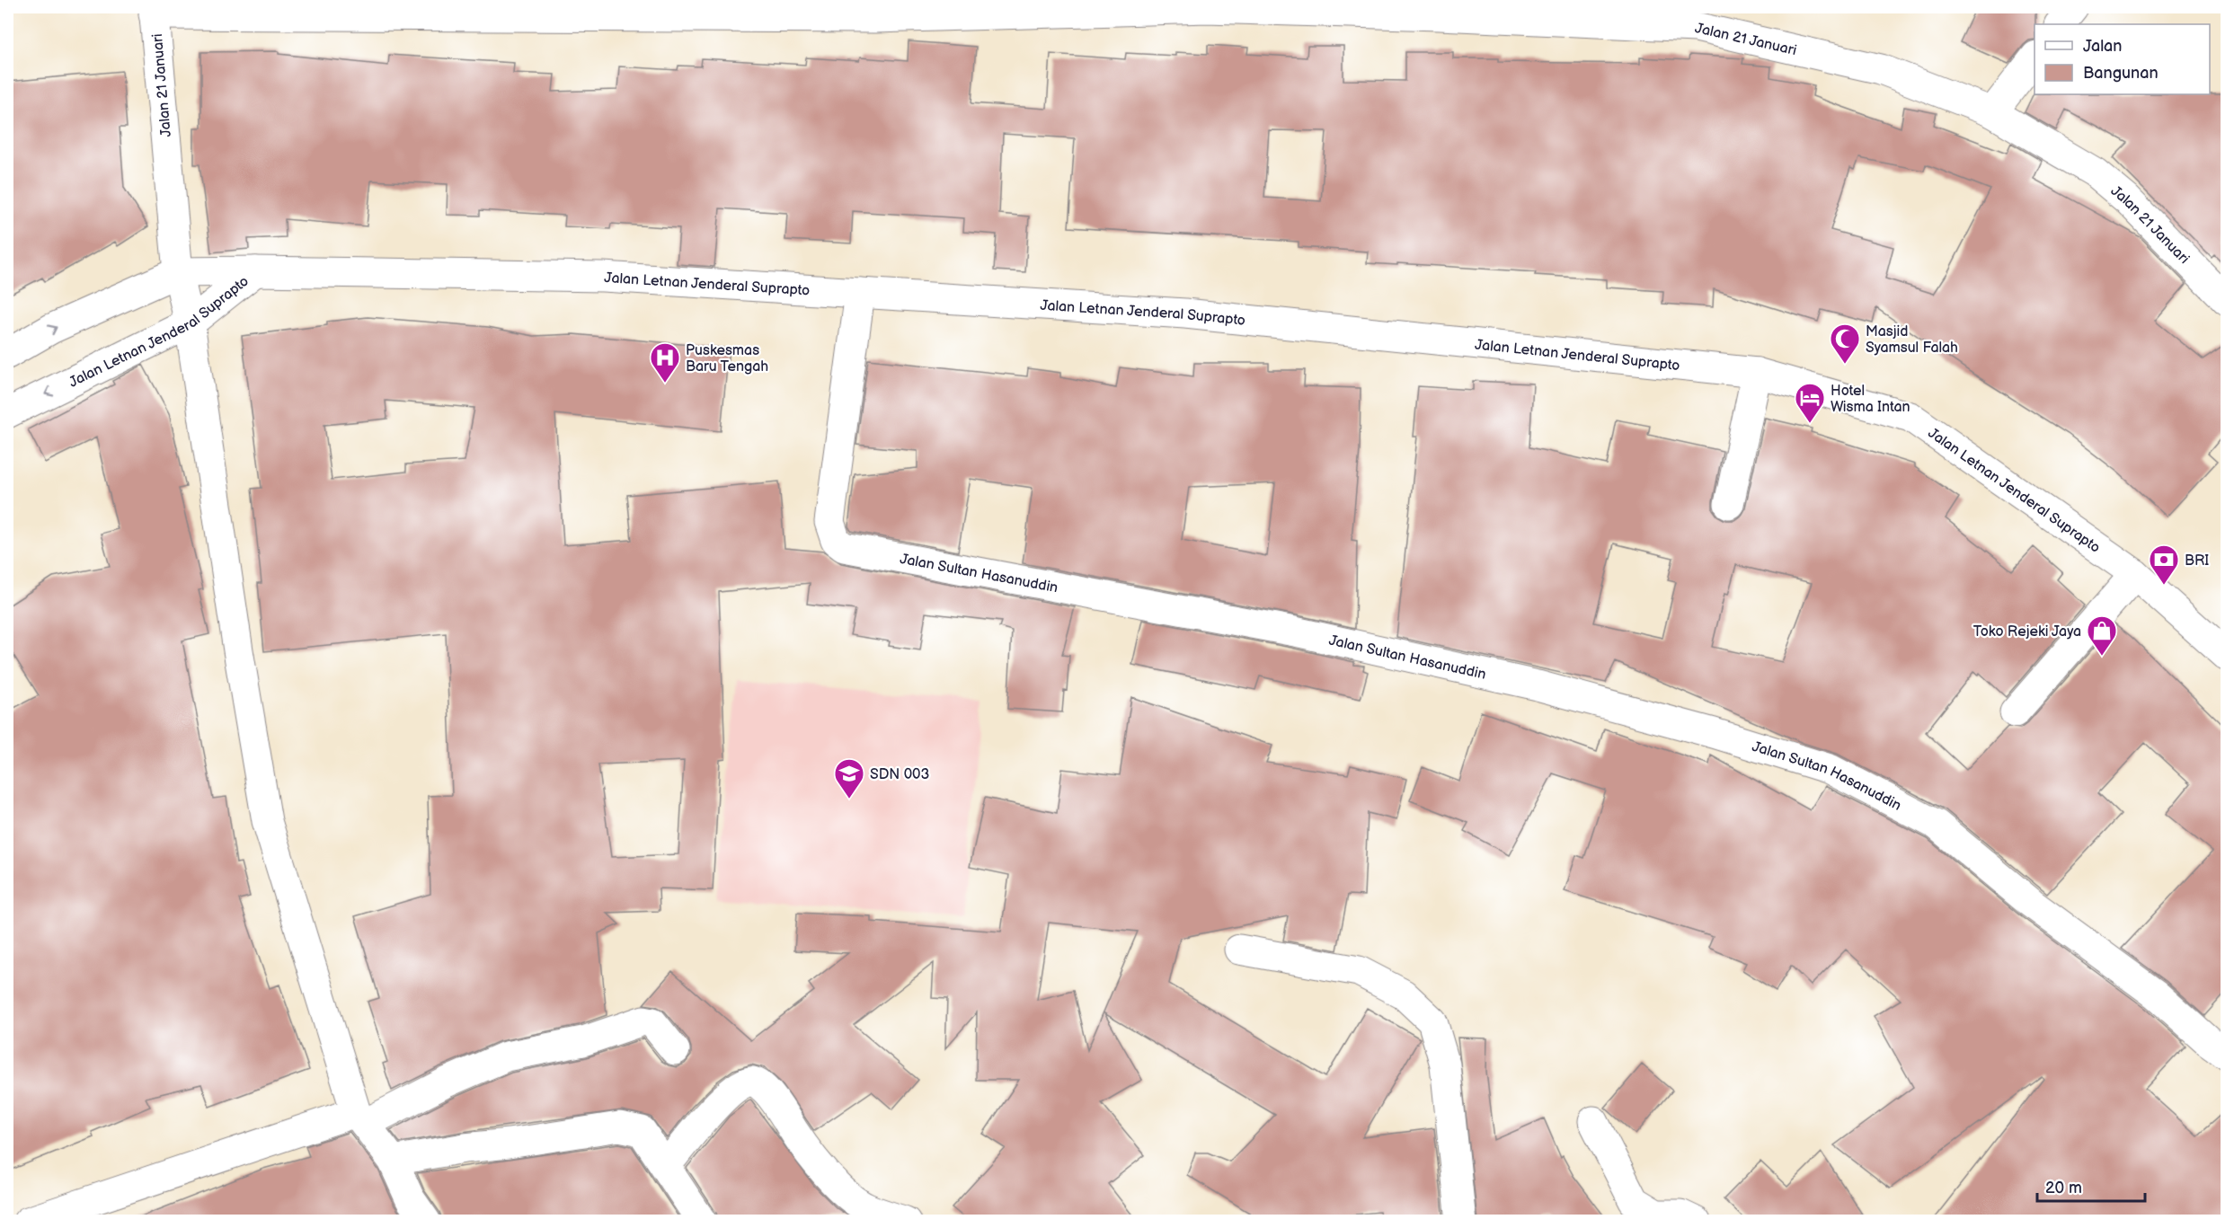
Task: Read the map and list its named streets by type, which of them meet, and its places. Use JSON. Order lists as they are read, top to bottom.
{
  "streets": {
    "street": ["Jalan 21 Januari", "Jalan Letnan Jenderal Suprapto", "Jalan Sultan Hasanuddin"]
  },
  "crossings": [
    ["Jalan 21 Januari", "Jalan Letnan Jenderal Suprapto"],
    ["Jalan Letnan Jenderal Suprapto", "Jalan Sultan Hasanuddin"]
  ],
  "places": {
    "mosque": ["Masjid Syamsul Falah"],
    "hospital": ["Puskesmas Baru Tengah"],
    "hotel": ["Hotel Wisma Intan"],
    "bank": ["BRI"],
    "shop": ["Toko Rejeki Jaya"],
    "school or university": ["SDN 003"]
  },
  "legend": ["Jalan", "Bangunan"],
  "scale_bar": "20 m"
}
